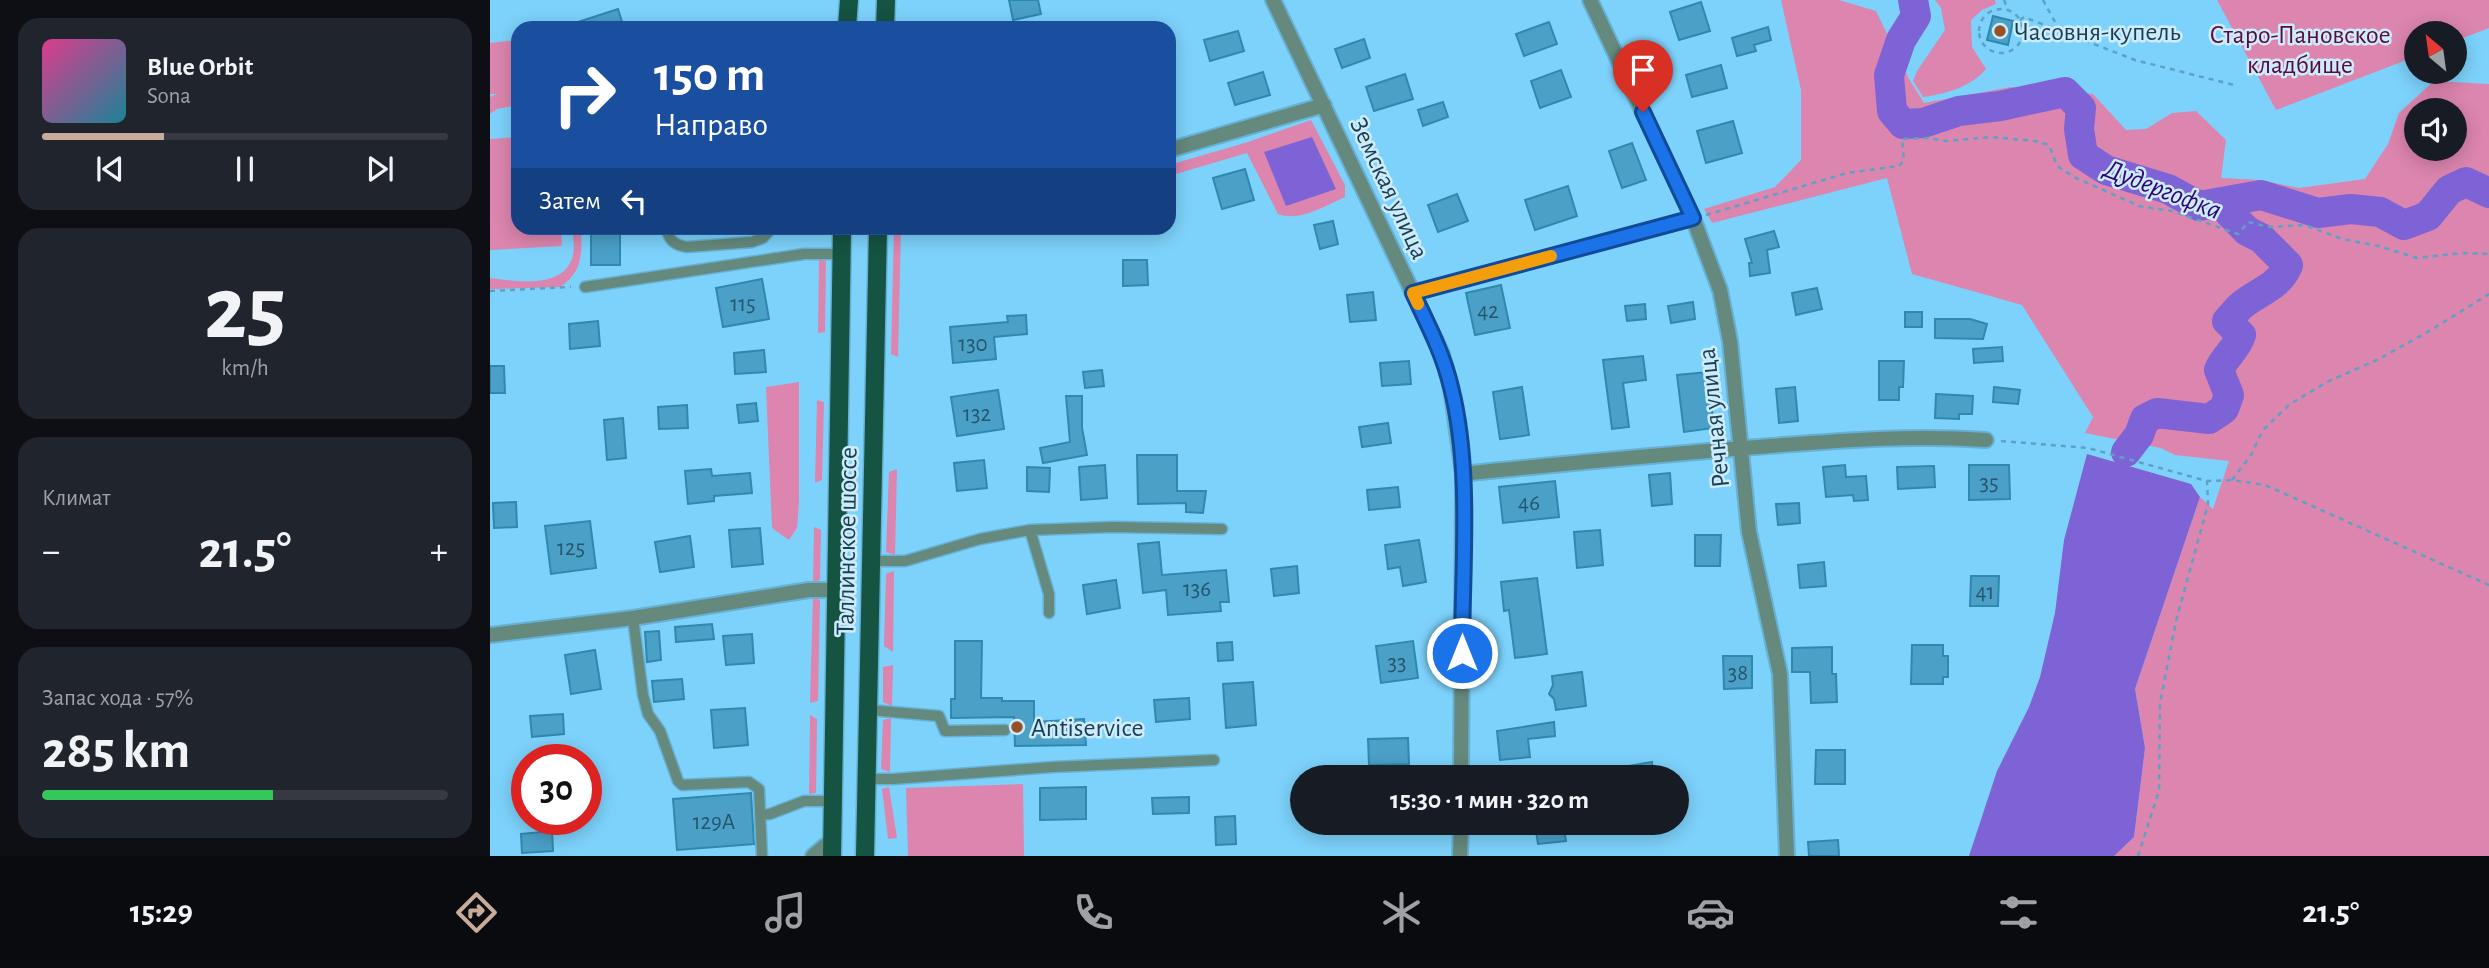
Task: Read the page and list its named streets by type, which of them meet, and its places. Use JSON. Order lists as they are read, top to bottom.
{
  "streets": {
    "main road": ["Таллинское шоссе"],
    "street": ["Земская улица", "Речная улица"]
  },
  "water": ["Дудергофка"],
  "parks": ["Старо-Пановское кладбище"],
  "places": ["Часовня-купель", "Antiservice"],
  "house_numbers": [
    "115",
    "42",
    "130",
    "132",
    "35",
    "46",
    "125",
    "136",
    "41",
    "33",
    "38",
    "129А"
  ],
  "north": "top left",
  "page": {
    "turn": ["150 m", "Направо"],
    "song": ["Blue Orbit", "Sona"],
    "then": "Затем",
    "tile": [
      ["25", "km/h"],
      "Климат",
      ["Запас хода · 57%", "285 km"]
    ],
    "heat": ["−", "21.5°", "+"],
    "limit": "30",
    "trip": "15:30 · 1 мин · 320 m",
    "tabs": ["15:29", "21.5°"]
  }
}
